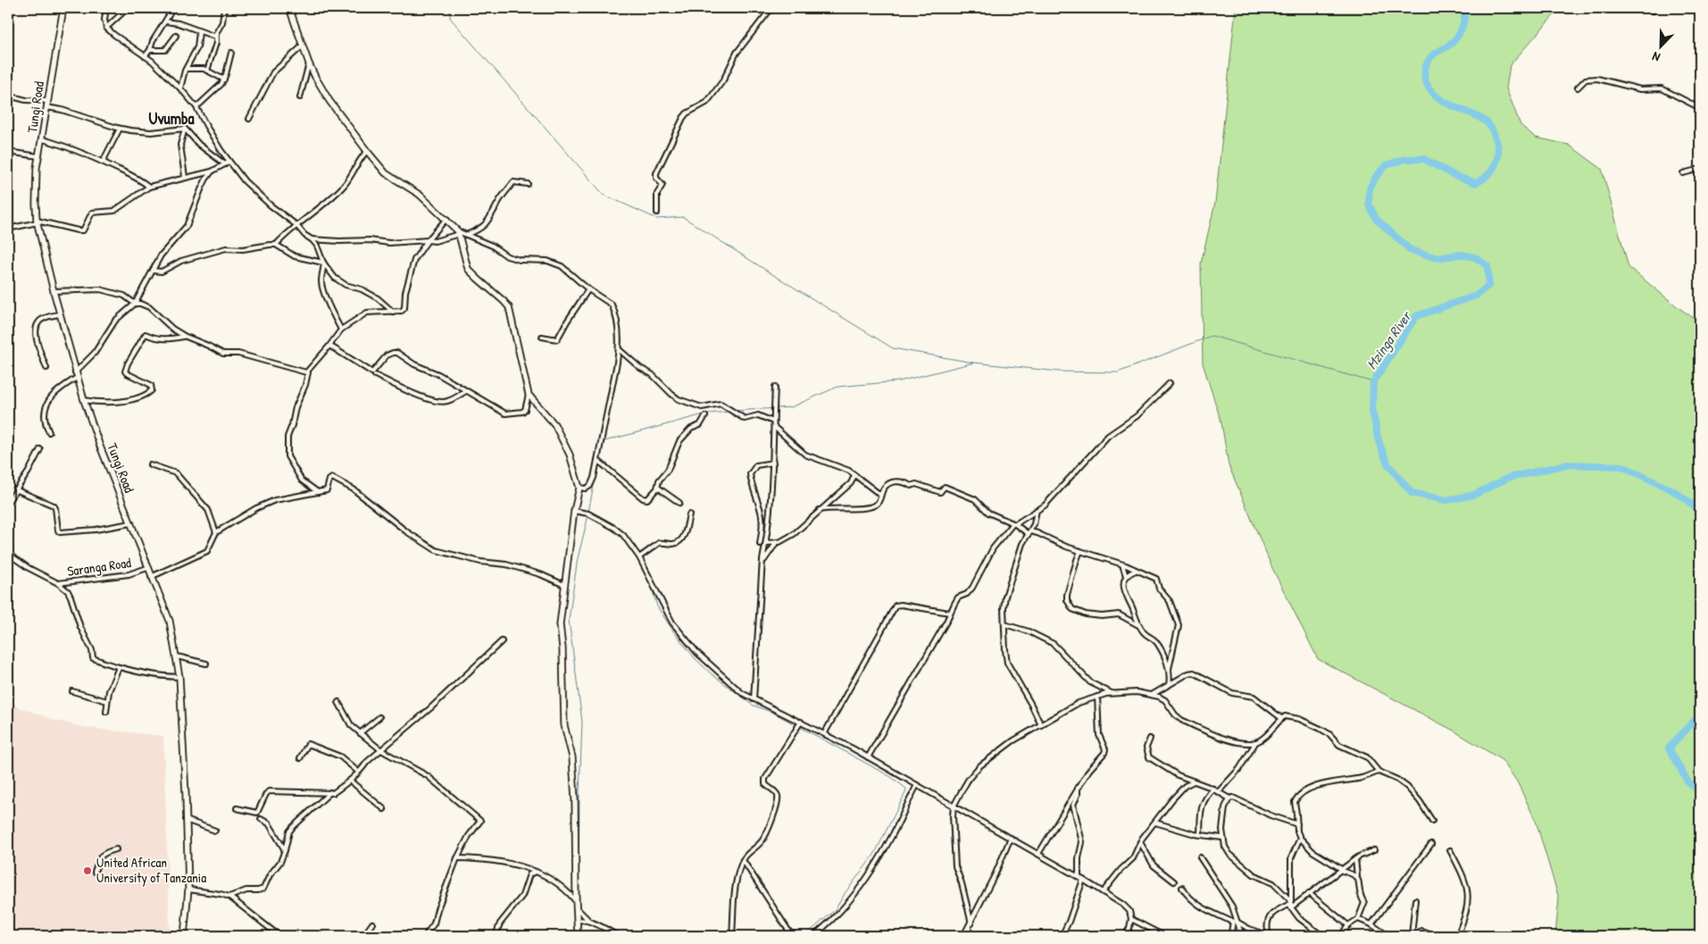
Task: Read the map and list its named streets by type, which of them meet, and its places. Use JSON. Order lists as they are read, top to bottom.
{
  "streets": {
    "street": ["Tungi Road", "Saranga Road"]
  },
  "crossings": [
    ["Tungi Road", "Saranga Road"]
  ],
  "districts": ["Uvumba"],
  "water": ["Mzinga River"],
  "places": ["United African University of Tanzania"],
  "north": "bottom left"
}
